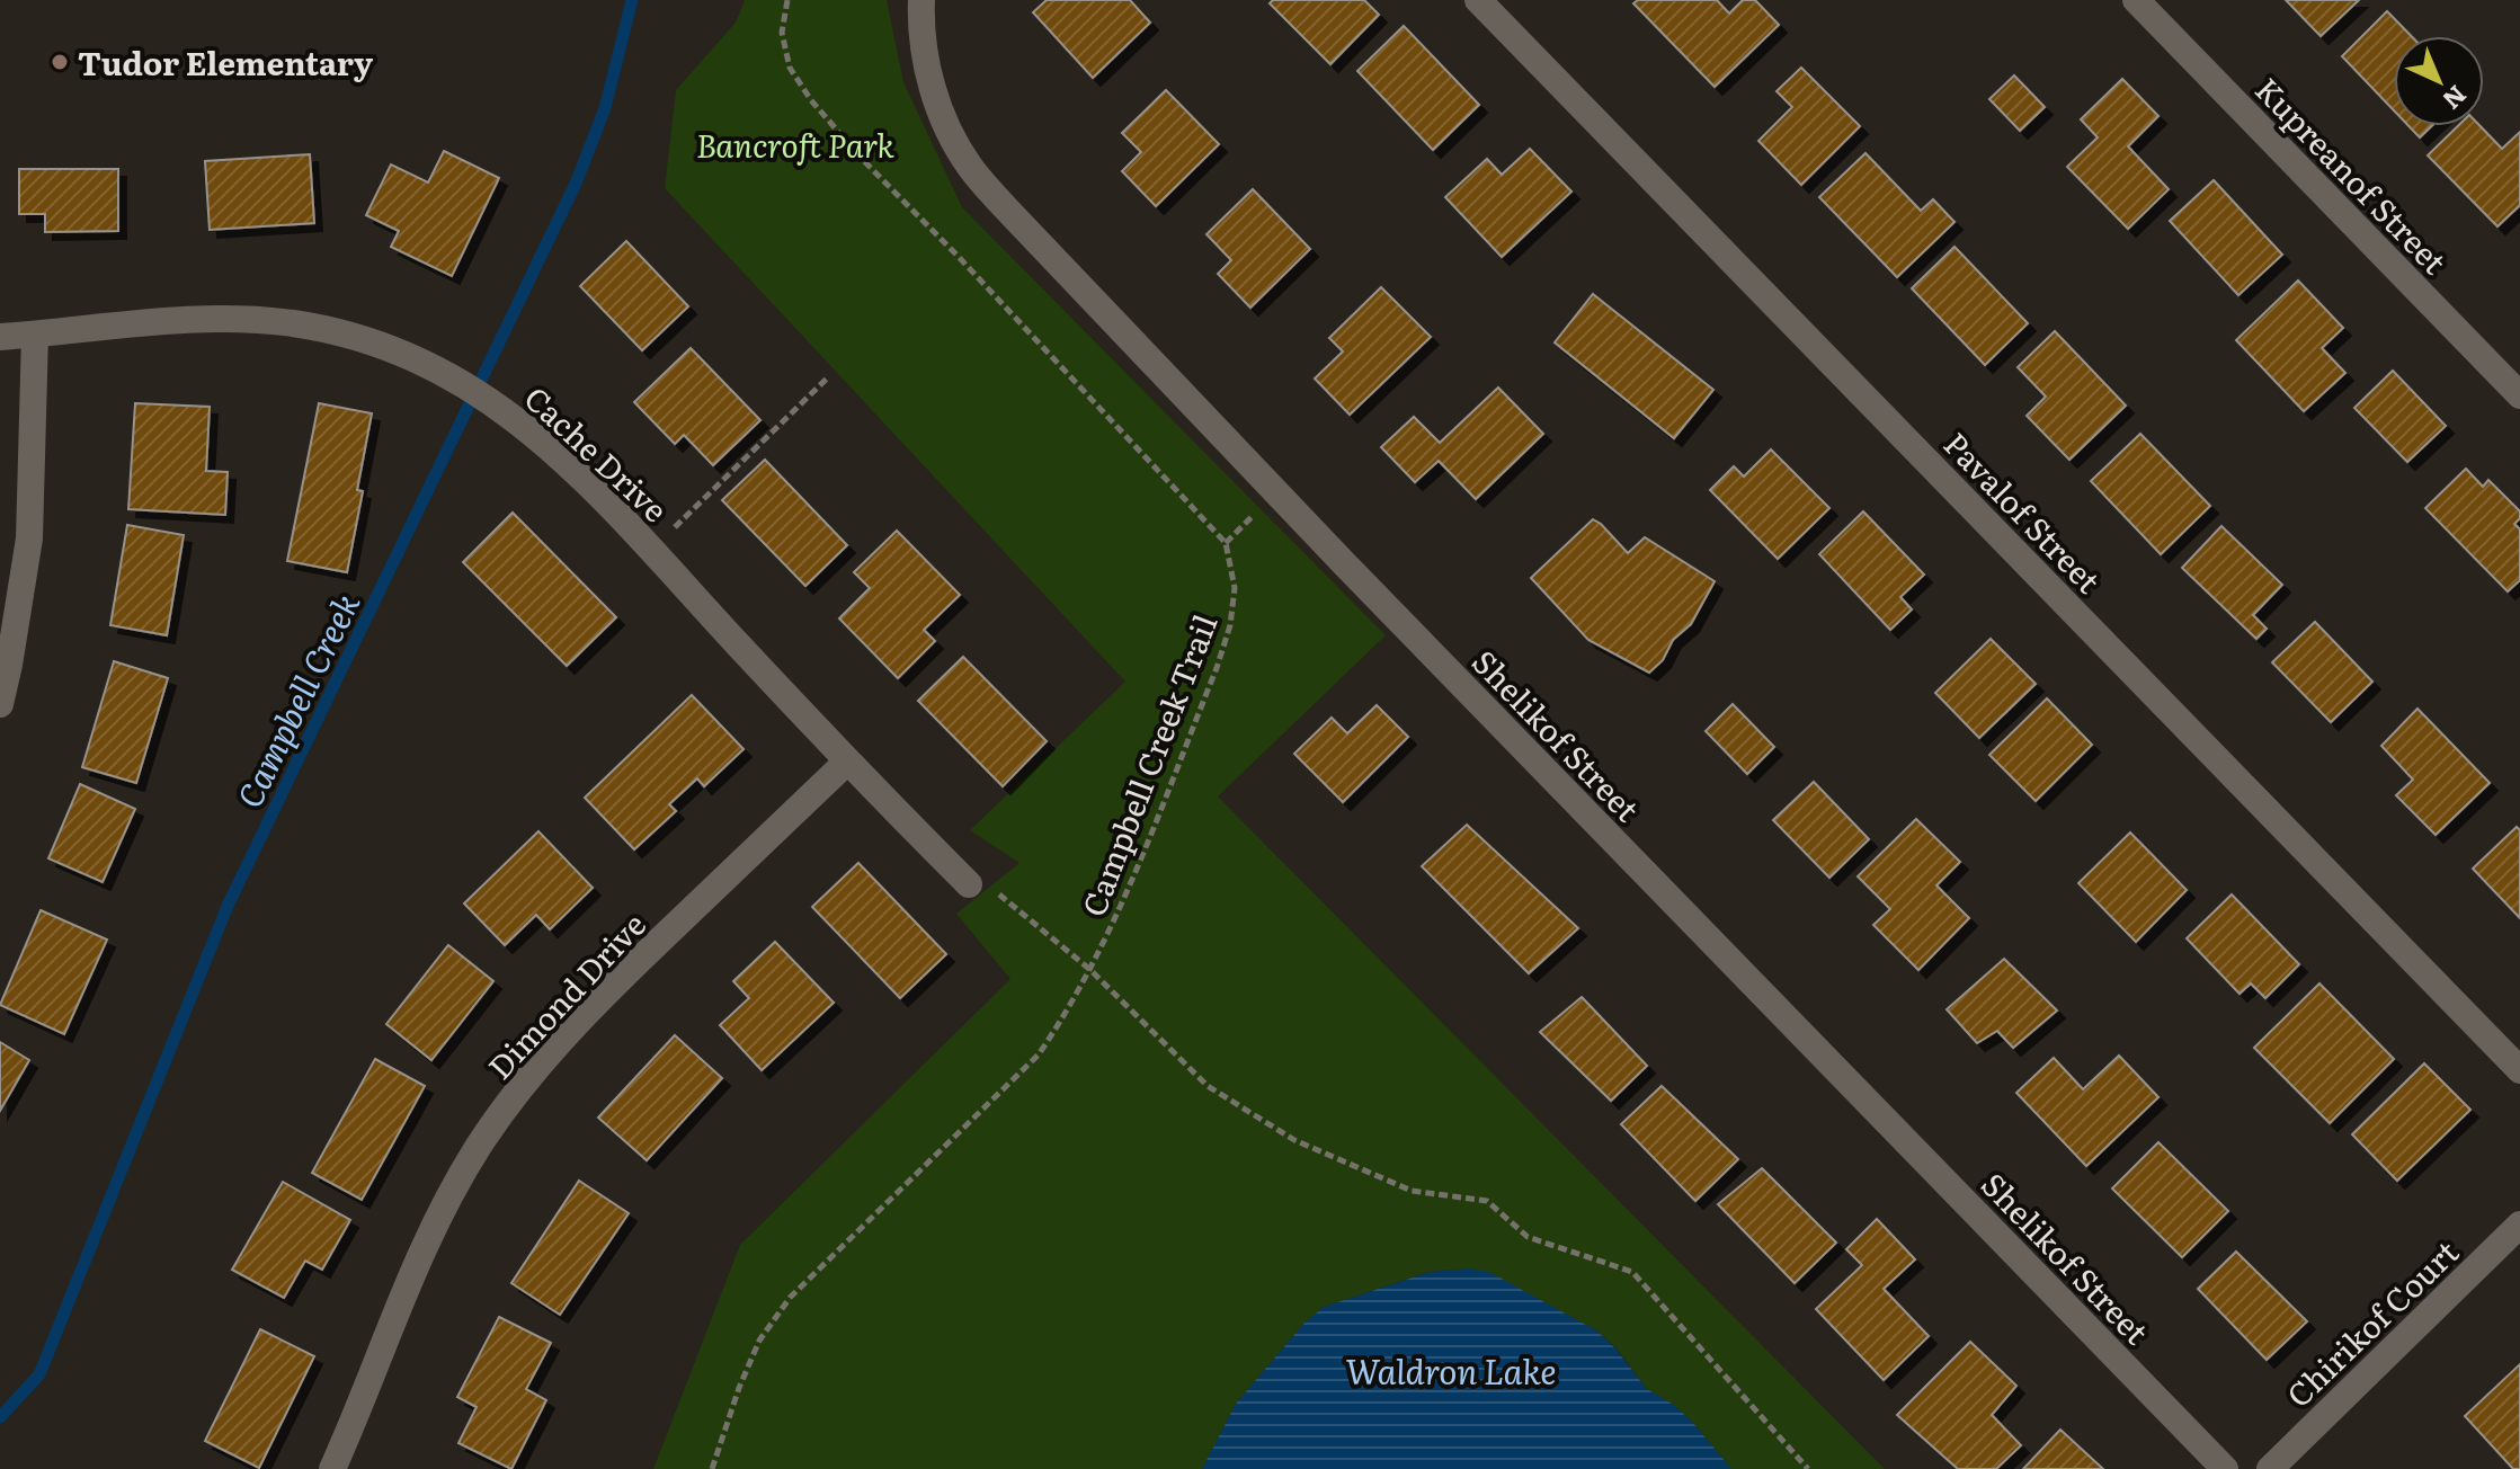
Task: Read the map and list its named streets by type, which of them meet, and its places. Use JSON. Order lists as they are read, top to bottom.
{
  "streets": {
    "street": [
      "Kupreanof Street",
      "Cache Drive",
      "Pavalof Street",
      "Shelikof Street",
      "Dimond Drive",
      "Chirikof Court"
    ],
    "path": ["Campbell Creek Trail"]
  },
  "crossings": [
    ["Cache Drive", "Dimond Drive"]
  ],
  "water": ["Campbell Creek", "Waldron Lake"],
  "parks": ["Bancroft Park"],
  "places": ["Tudor Elementary"],
  "north": "bottom right"
}
